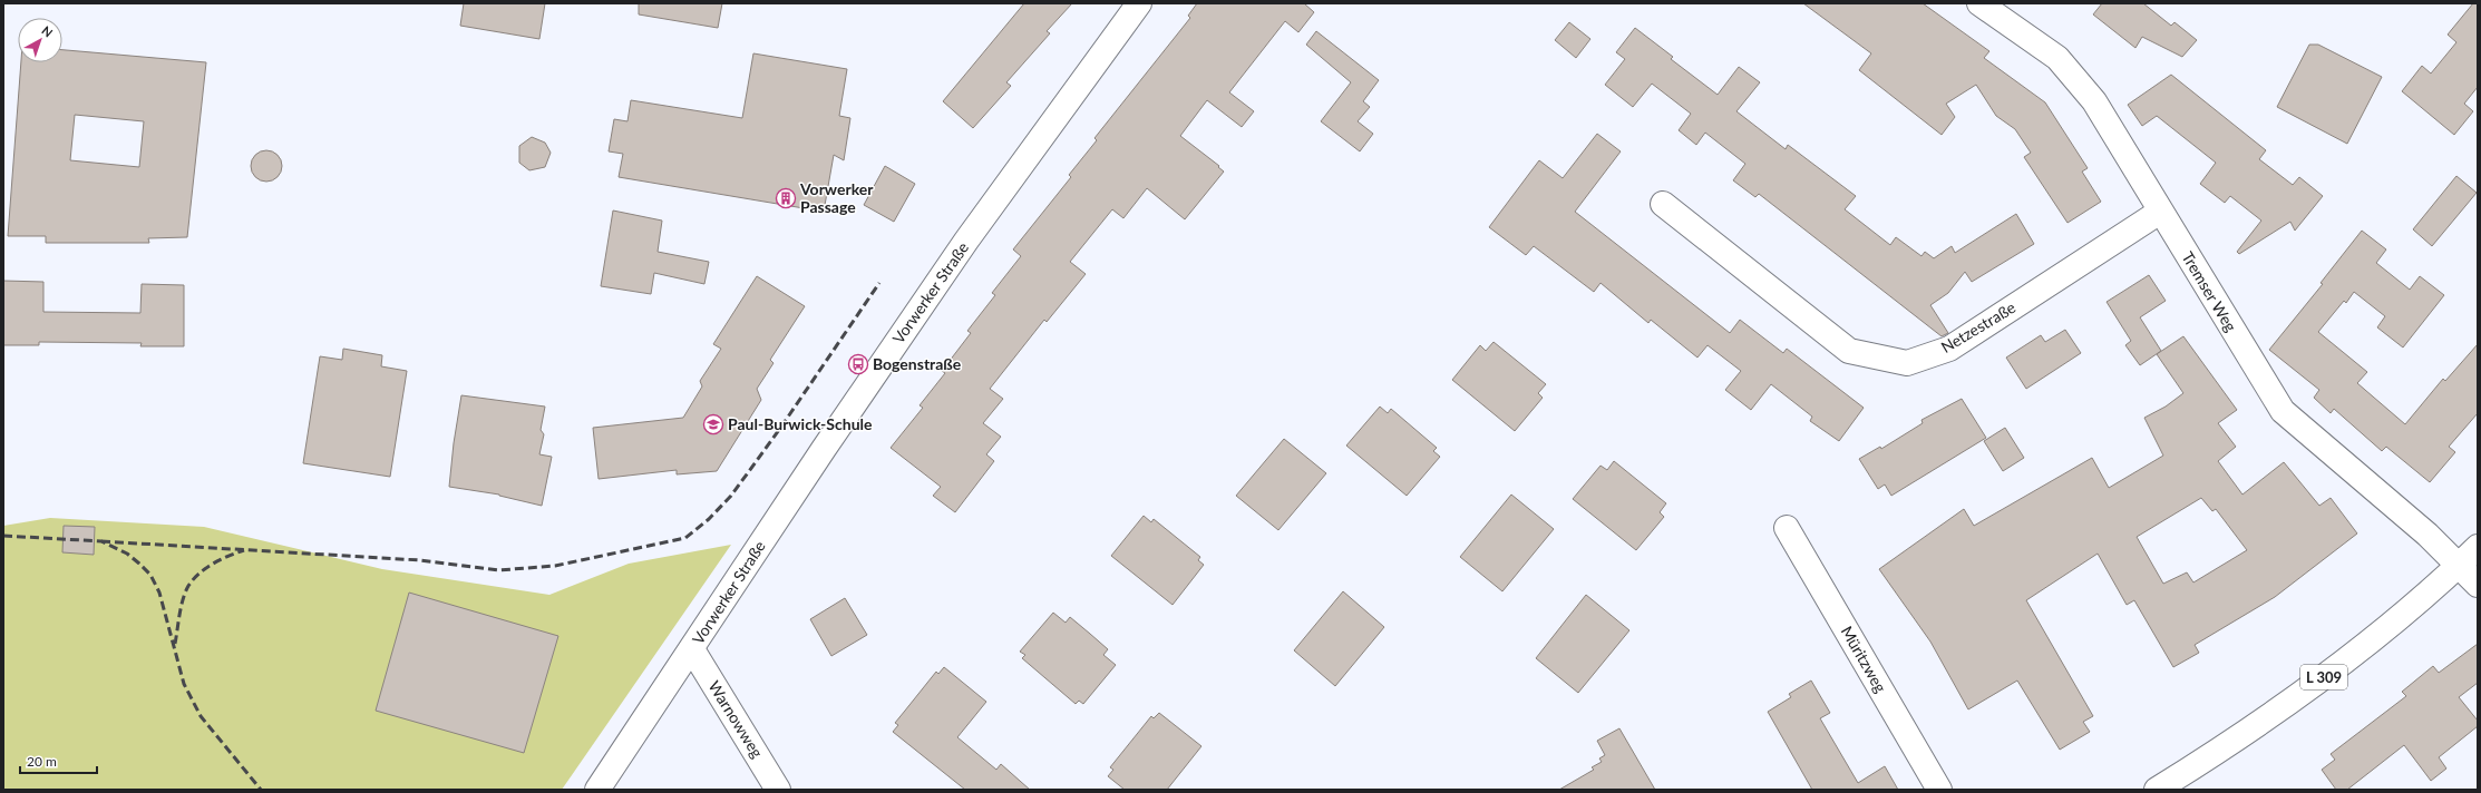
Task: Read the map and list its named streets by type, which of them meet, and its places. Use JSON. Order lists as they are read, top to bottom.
{
  "streets": {
    "street": [
      "Tremser Weg",
      "Vorwerker Straße",
      "Netzestraße",
      "Müritzweg",
      "L 309",
      "Warnowweg"
    ]
  },
  "crossings": [
    ["Tremser Weg", "Netzestraße"],
    ["Tremser Weg", "L 309"],
    ["Vorwerker Straße", "Warnowweg"]
  ],
  "places": {
    "building": ["Vorwerker Passage"],
    "bus stop": ["Bogenstraße"],
    "school or university": ["Paul-Burwick-Schule"]
  },
  "scale_bar": "20 m",
  "north": "top right"
}
